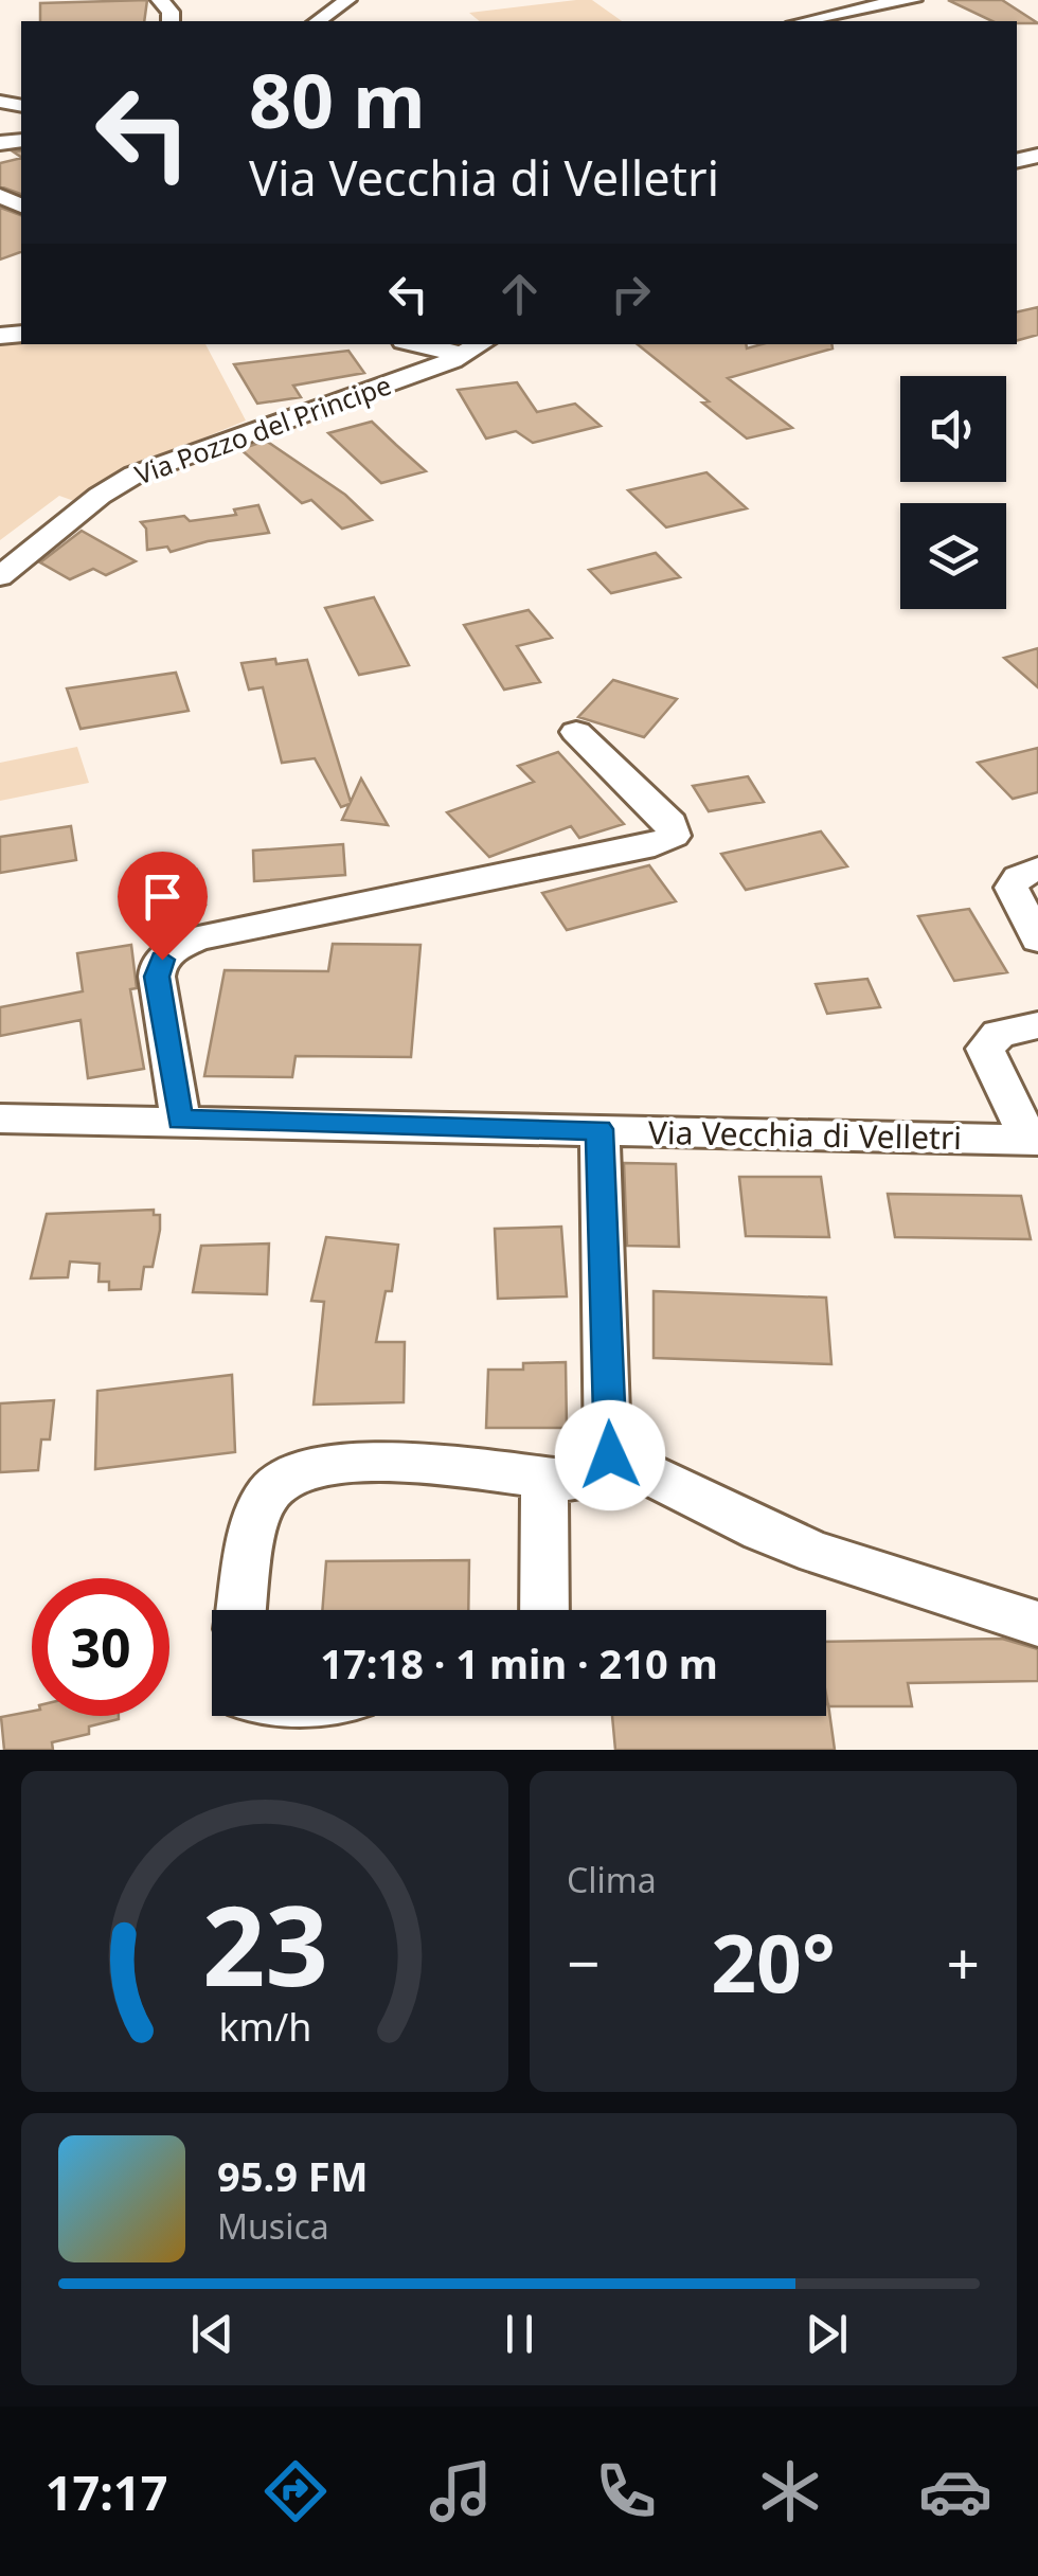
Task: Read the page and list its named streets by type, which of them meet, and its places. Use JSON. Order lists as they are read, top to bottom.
{
  "streets": {
    "street": ["Via Pozzo del Principe", "Via Vecchia di Velletri"]
  },
  "page": {
    "turn": ["80 m", "Via Vecchia di Velletri"],
    "limit": "30",
    "trip": "17:18 · 1 min · 210 m",
    "tile": "Clima",
    "heat": ["−", "20°", "+"],
    "song": ["95.9 FM", "Musica"],
    "tabs": "17:17",
    "gauge": ["23", "km/h"]
  }
}
